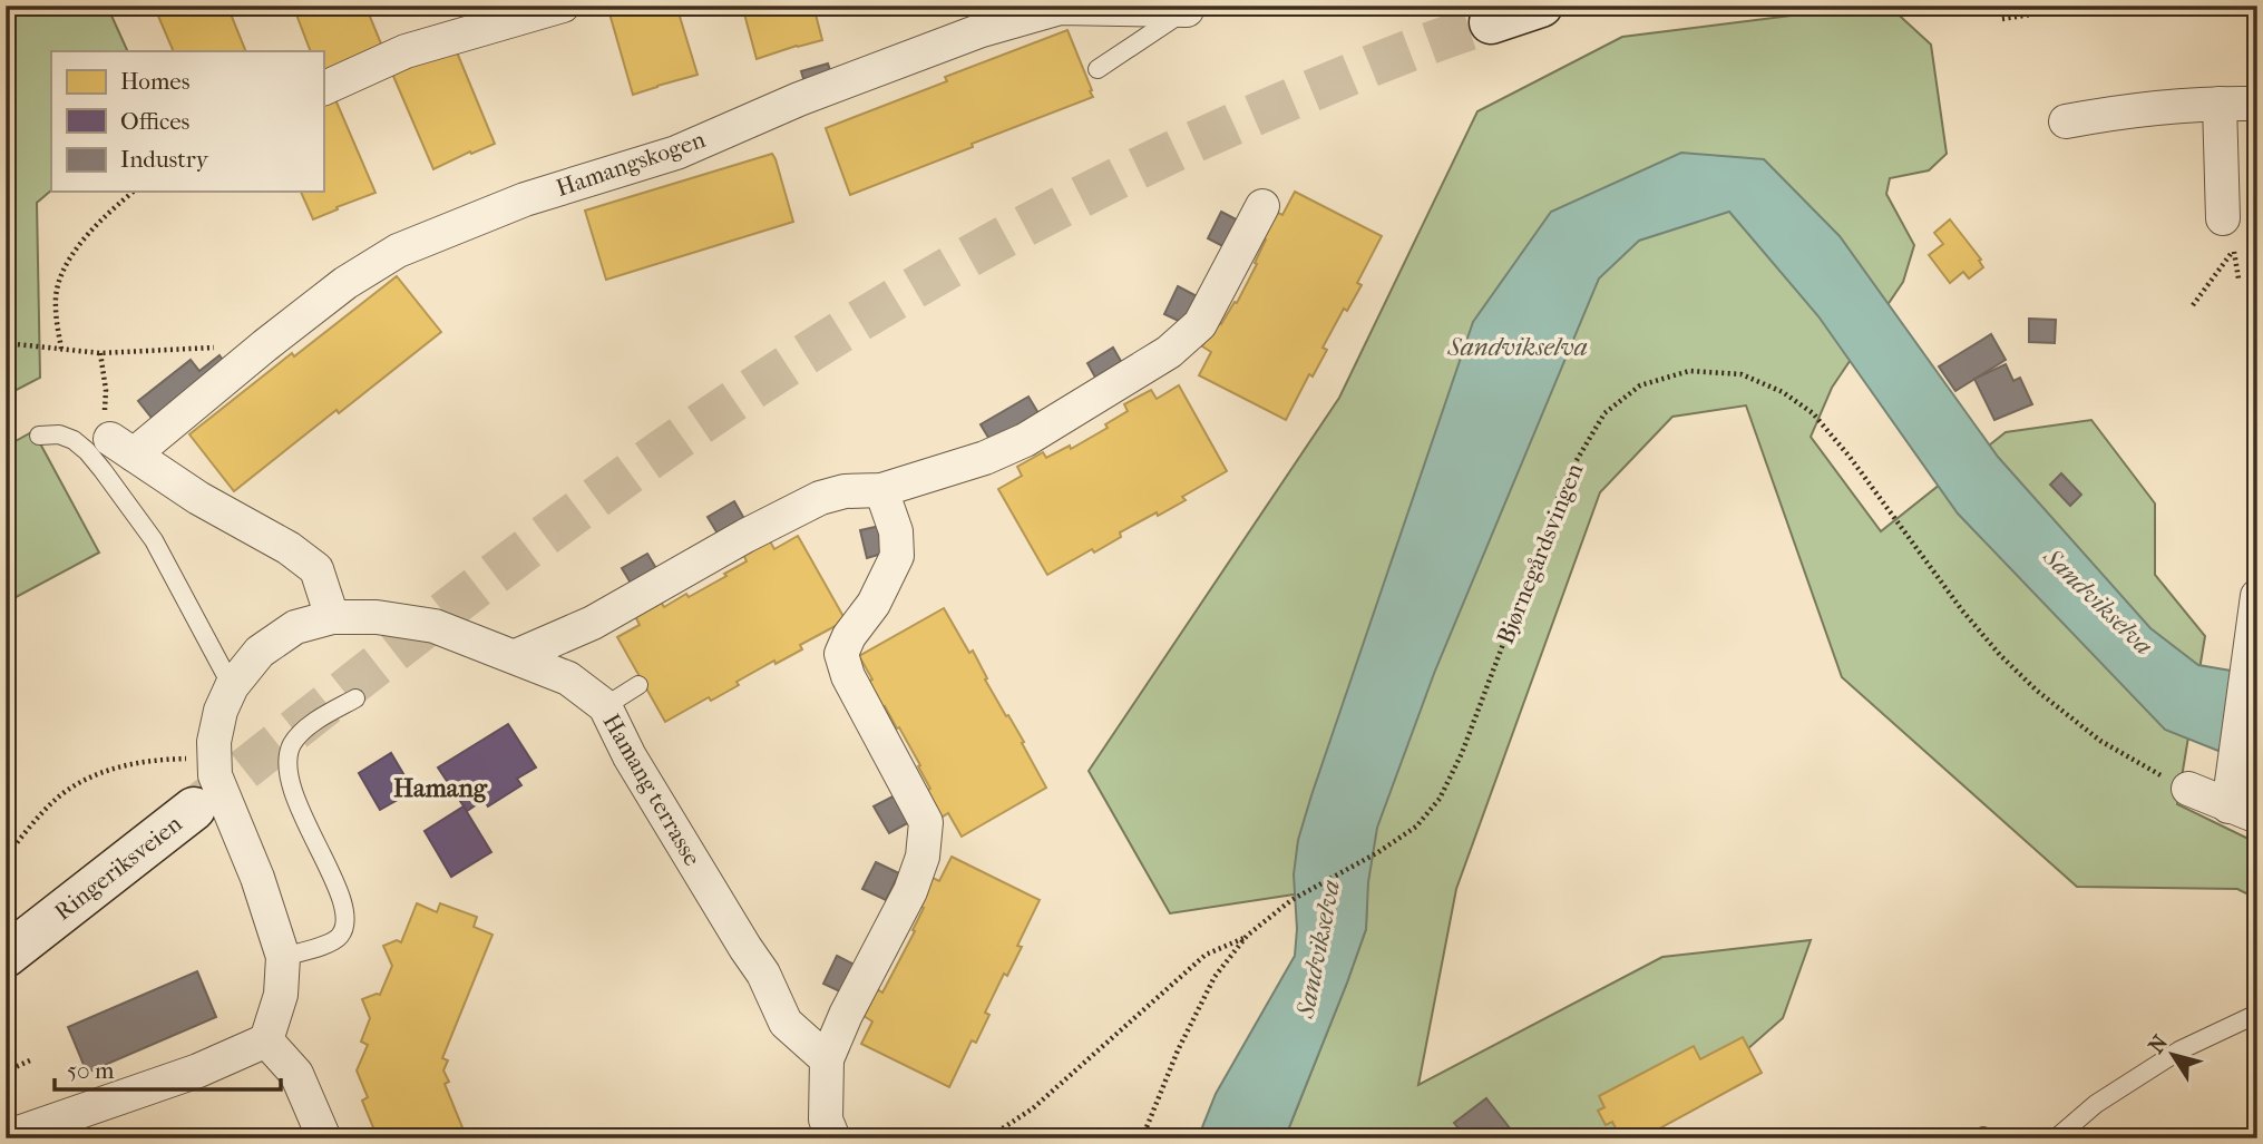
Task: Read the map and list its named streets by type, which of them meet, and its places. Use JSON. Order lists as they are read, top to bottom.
{
  "streets": {
    "main road": ["Ringeriksveien"],
    "street": ["Hamangskogen", "Hamang terrasse"],
    "path": ["Bjørnegårdsvingen"]
  },
  "districts": ["Hamang"],
  "water": ["Sandvikselva"],
  "legend": ["Homes", "Offices", "Industry"],
  "scale_bar": "50 m",
  "north": "top left"
}
